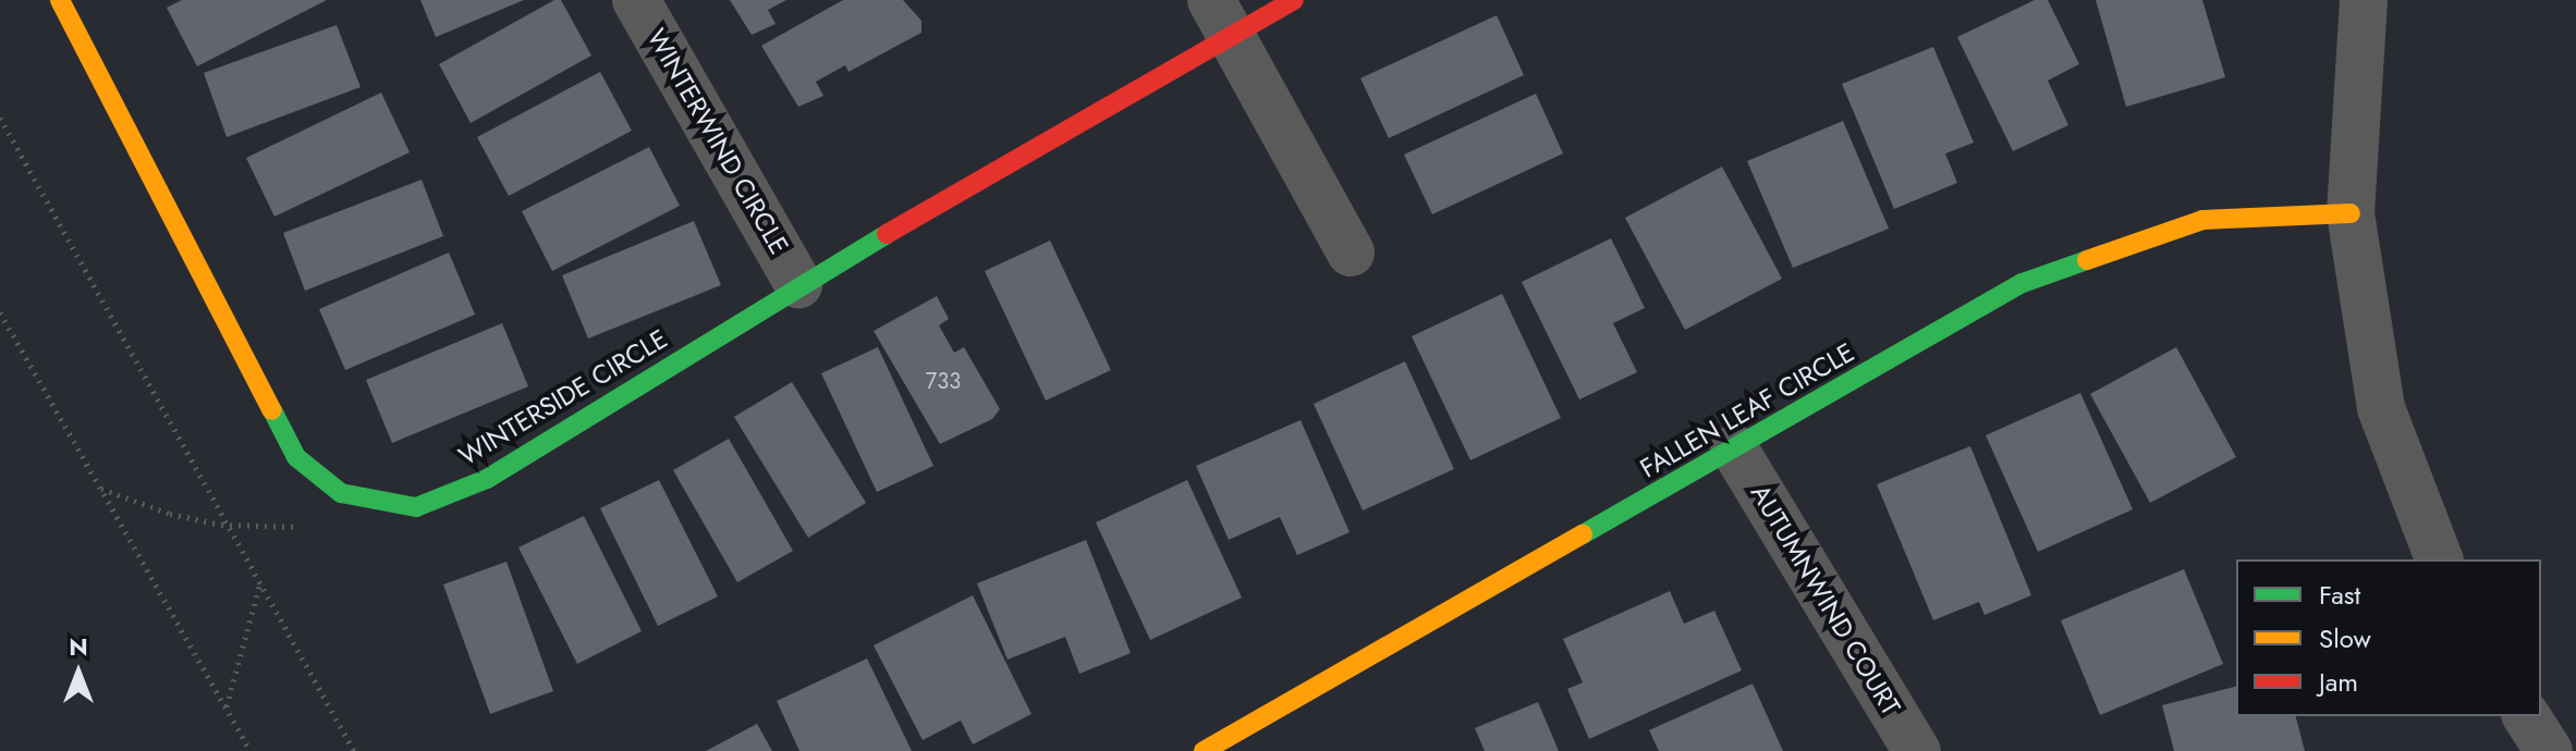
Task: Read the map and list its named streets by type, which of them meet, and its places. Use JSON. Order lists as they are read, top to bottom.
{
  "streets": {
    "street": [
      "WINTERWIND CIRCLE",
      "WINTERSIDE CIRCLE",
      "FALLEN LEAF CIRCLE",
      "AUTUMNWIND COURT"
    ]
  },
  "crossings": [
    ["WINTERWIND CIRCLE", "WINTERSIDE CIRCLE"],
    ["FALLEN LEAF CIRCLE", "AUTUMNWIND COURT"]
  ],
  "house_numbers": ["733"],
  "legend": ["Fast", "Slow", "Jam"],
  "north": "top"
}
